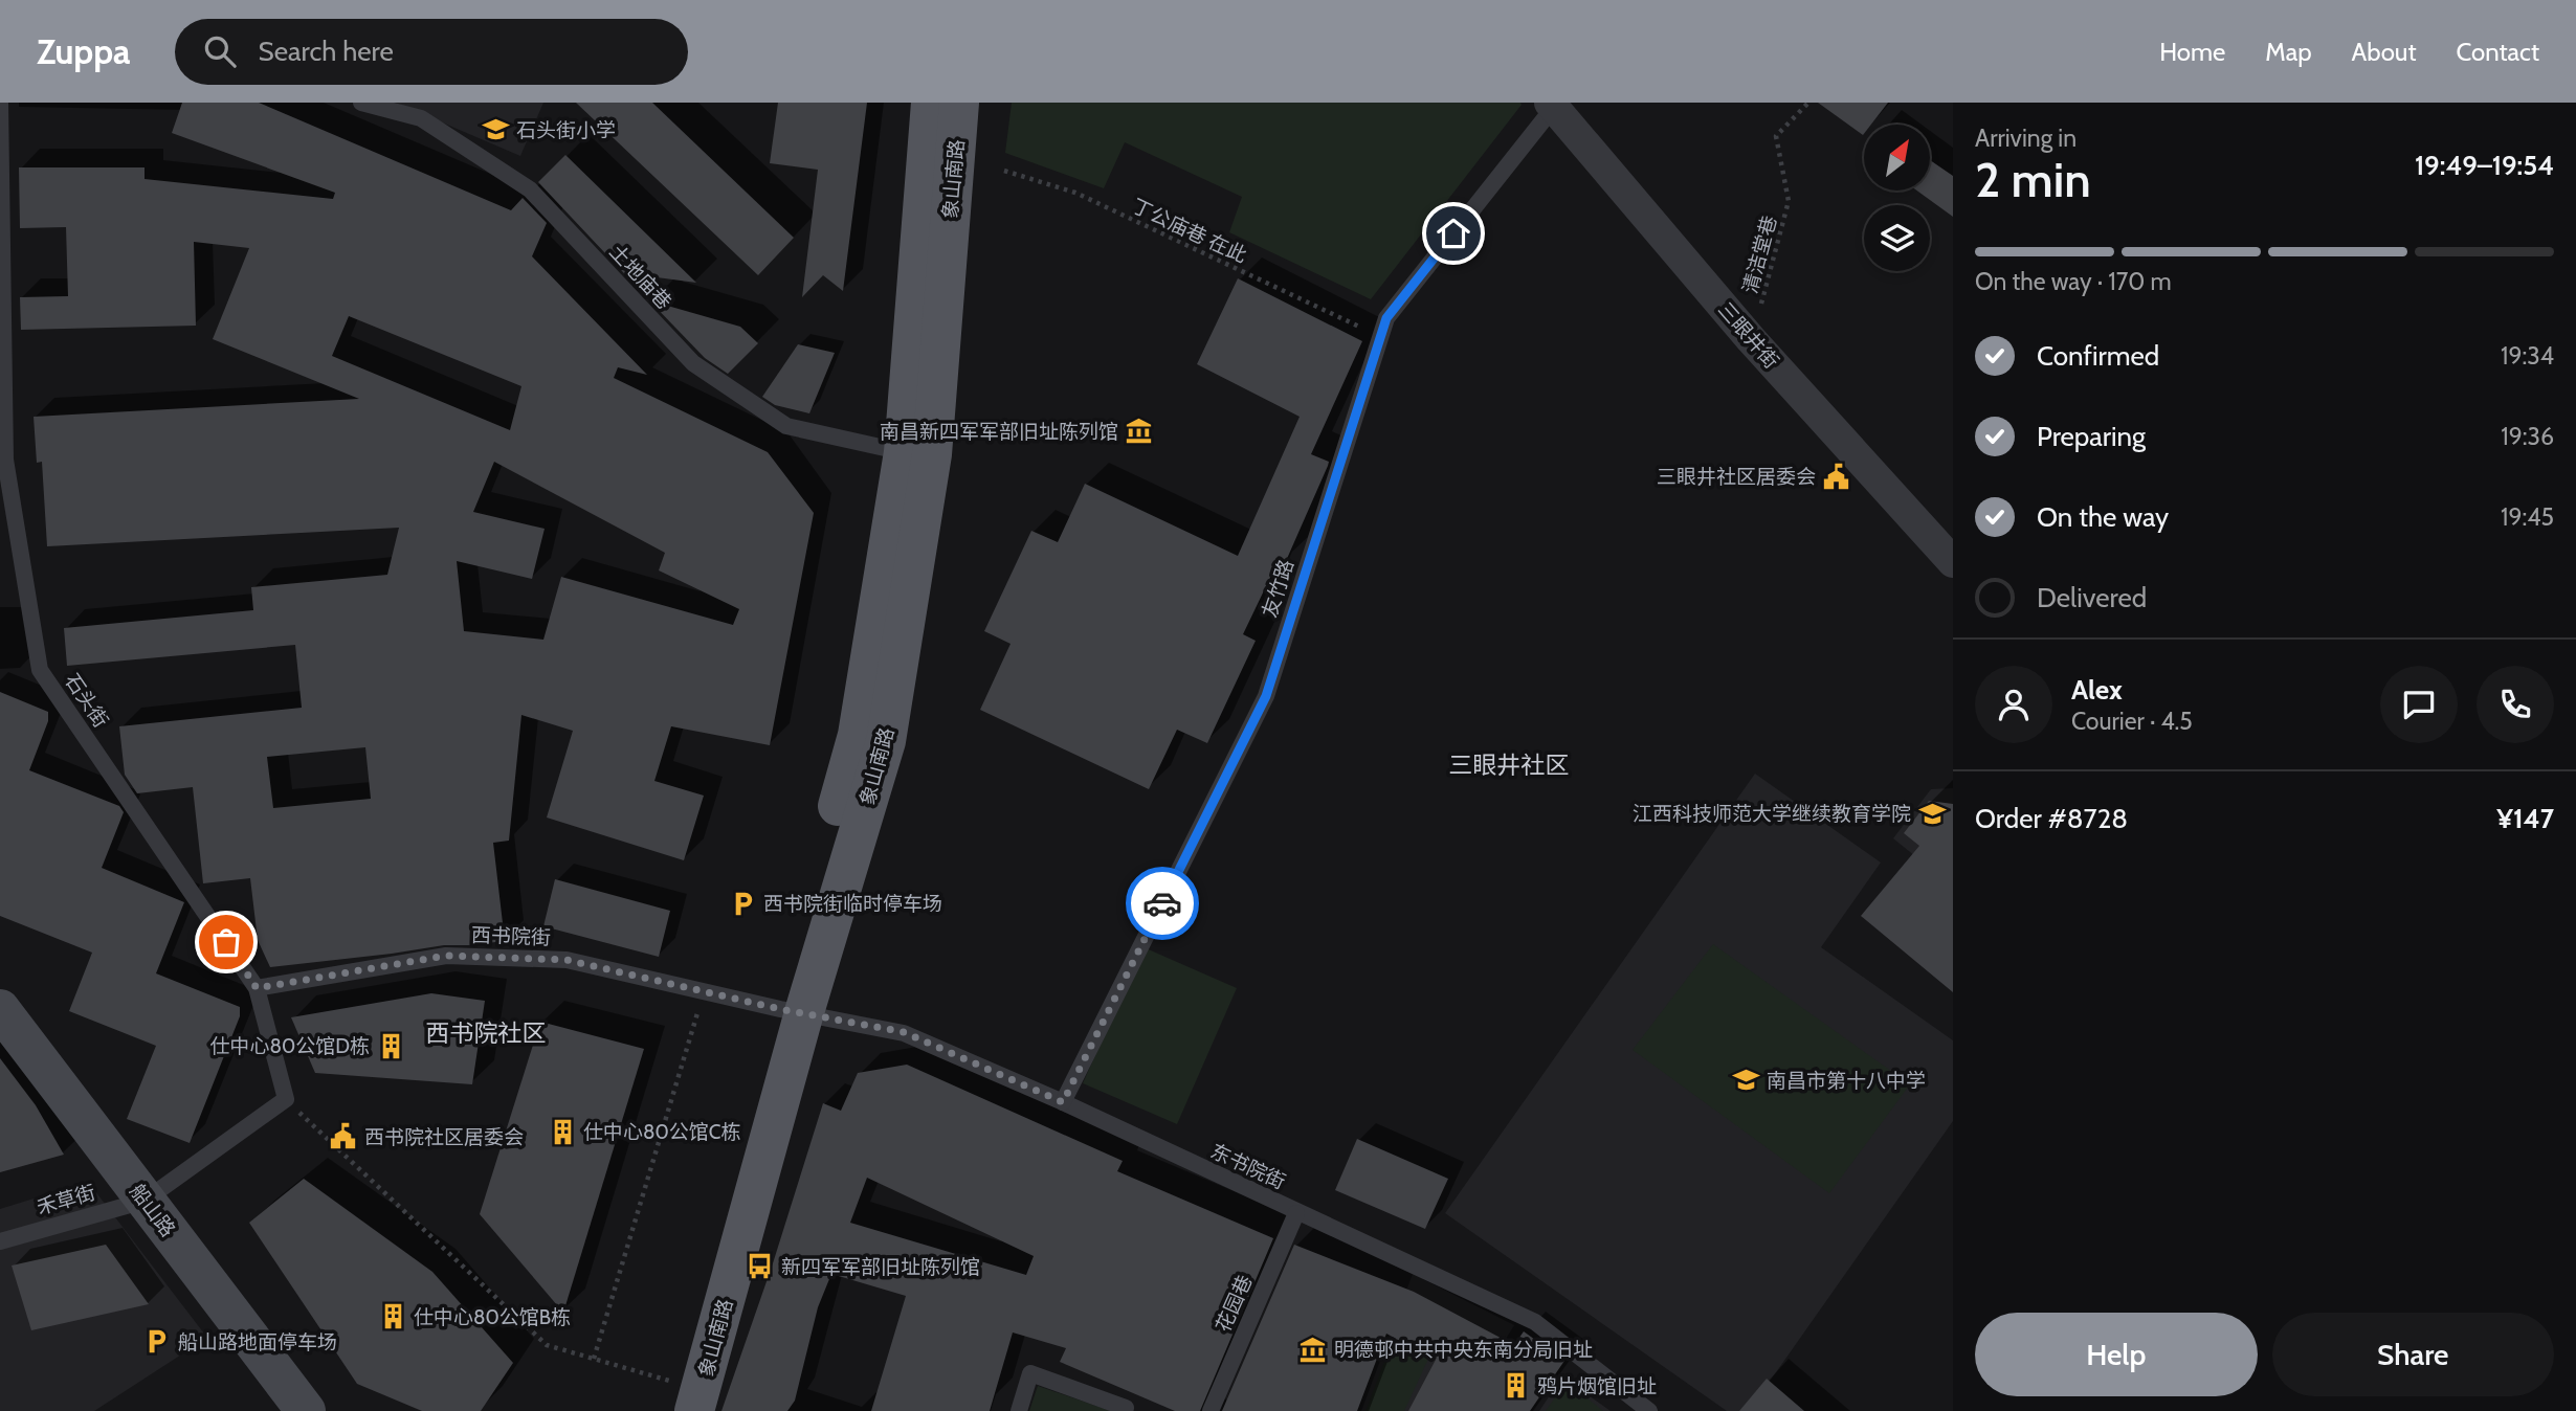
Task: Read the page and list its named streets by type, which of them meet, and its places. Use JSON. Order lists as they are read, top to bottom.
{
  "streets": {
    "main road": ["象山南路"],
    "street": ["三眼井街", "船山路"],
    "lane": [
      "土地庙巷",
      "友竹路",
      "石头街",
      "西书院街",
      "东书院街",
      "禾草街",
      "花园巷"
    ],
    "path": ["丁公庙巷 在此", "清洁堂巷"]
  },
  "crossings": [
    ["象山南路", "土地庙巷"],
    ["象山南路", "西书院街"],
    ["象山南路", "东书院街"],
    ["清洁堂巷", "三眼井街"],
    ["三眼井街", "友竹路"],
    ["友竹路", "东书院街"],
    ["石头街", "西书院街"],
    ["西书院街", "东书院街"],
    ["东书院街", "花园巷"],
    ["禾草街", "船山路"]
  ],
  "districts": ["三眼井社区", "西书院社区"],
  "places": {
    "school or university": ["石头街小学", "江西科技师范大学继续教育学院", "南昌市第十八中学"],
    "museum": ["南昌新四军军部旧址陈列馆", "明德邨中共中央东南分局旧址"],
    "public building": ["三眼井社区居委会", "西书院社区居委会"],
    "parking": ["西书院街临时停车场", "船山路地面停车场"],
    "building": [
      "仕中心80公馆D栋",
      "仕中心80公馆C栋",
      "仕中心80公馆B栋",
      "鸦片烟馆旧址"
    ],
    "bus stop": ["新四军军部旧址陈列馆"]
  },
  "north": "top right",
  "page": {
    "header": "Zuppa",
    "search": "Search here",
    "nav": [
      "Home",
      "Map",
      "About",
      "Contact"
    ],
    "heading": ["2 min", "Arriving in", "19:49–19:54"],
    "panel": [
      "Alex",
      "Courier · 4.5",
      "Order #8728",
      "¥147"
    ],
    "bar": "On the way · 170 m",
    "list": [
      ["Confirmed", "19:34"],
      ["Preparing", "19:36"],
      ["On the way", "19:45"],
      "Delivered"
    ],
    "buttons": ["Help", "Share"]
  }
}
